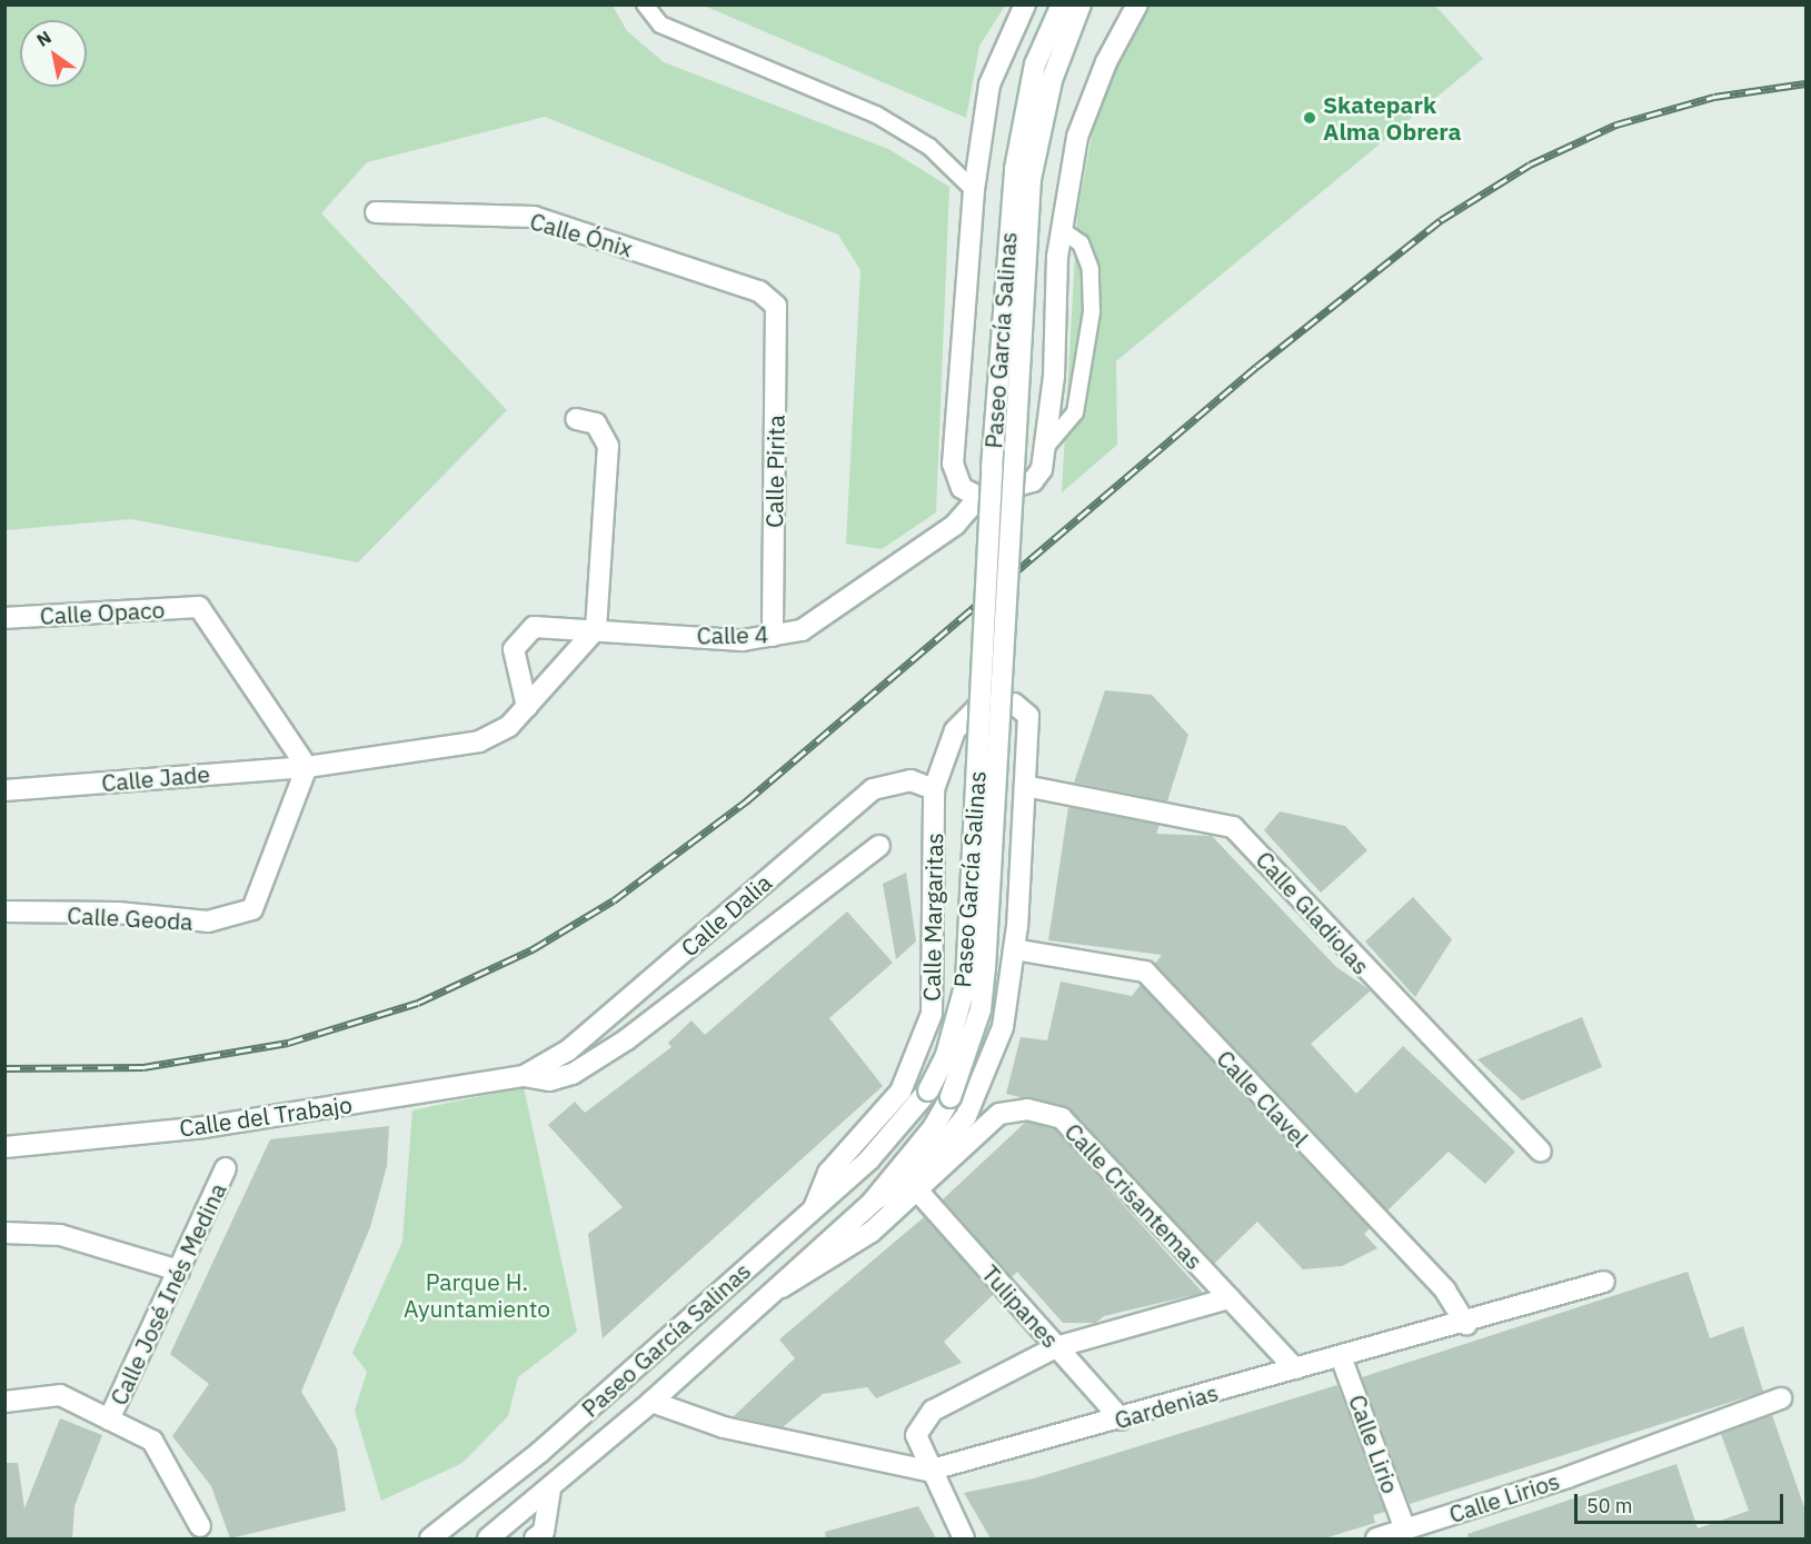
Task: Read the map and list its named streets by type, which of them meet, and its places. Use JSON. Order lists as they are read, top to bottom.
{
  "streets": {
    "street": [
      "Calle Ónix",
      "Paseo García Salinas",
      "Calle Pirita",
      "Calle Opaco",
      "Calle 4",
      "Calle Jade",
      "Calle Gladiolas",
      "Calle Dalia",
      "Calle Margaritas",
      "Calle Geoda",
      "Calle Clavel",
      "Calle del Trabajo",
      "Calle Crisantemas",
      "Calle José Inés Medina",
      "Tulipanes",
      "Gardenias",
      "Calle Lirio",
      "Calle Lirios"
    ]
  },
  "crossings": [
    ["Calle Ónix", "Calle Pirita"],
    ["Paseo García Salinas", "Calle Margaritas"],
    ["Paseo García Salinas", "Calle Crisantemas"],
    ["Paseo García Salinas", "Gardenias"],
    ["Calle Pirita", "Calle 4"],
    ["Calle Opaco", "Calle Jade"],
    ["Calle Opaco", "Calle Geoda"],
    ["Calle 4", "Calle Jade"],
    ["Calle Jade", "Calle Geoda"],
    ["Calle Dalia", "Calle Margaritas"],
    ["Calle Dalia", "Calle del Trabajo"],
    ["Calle Clavel", "Gardenias"],
    ["Calle Crisantemas", "Tulipanes"],
    ["Calle Crisantemas", "Gardenias"],
    ["Tulipanes", "Gardenias"],
    ["Gardenias", "Calle Lirio"],
    ["Calle Lirio", "Calle Lirios"]
  ],
  "parks": ["Parque H. Ayuntamiento"],
  "places": ["Skatepark Alma Obrera"],
  "scale_bar": "50 m",
  "north": "top left"
}
